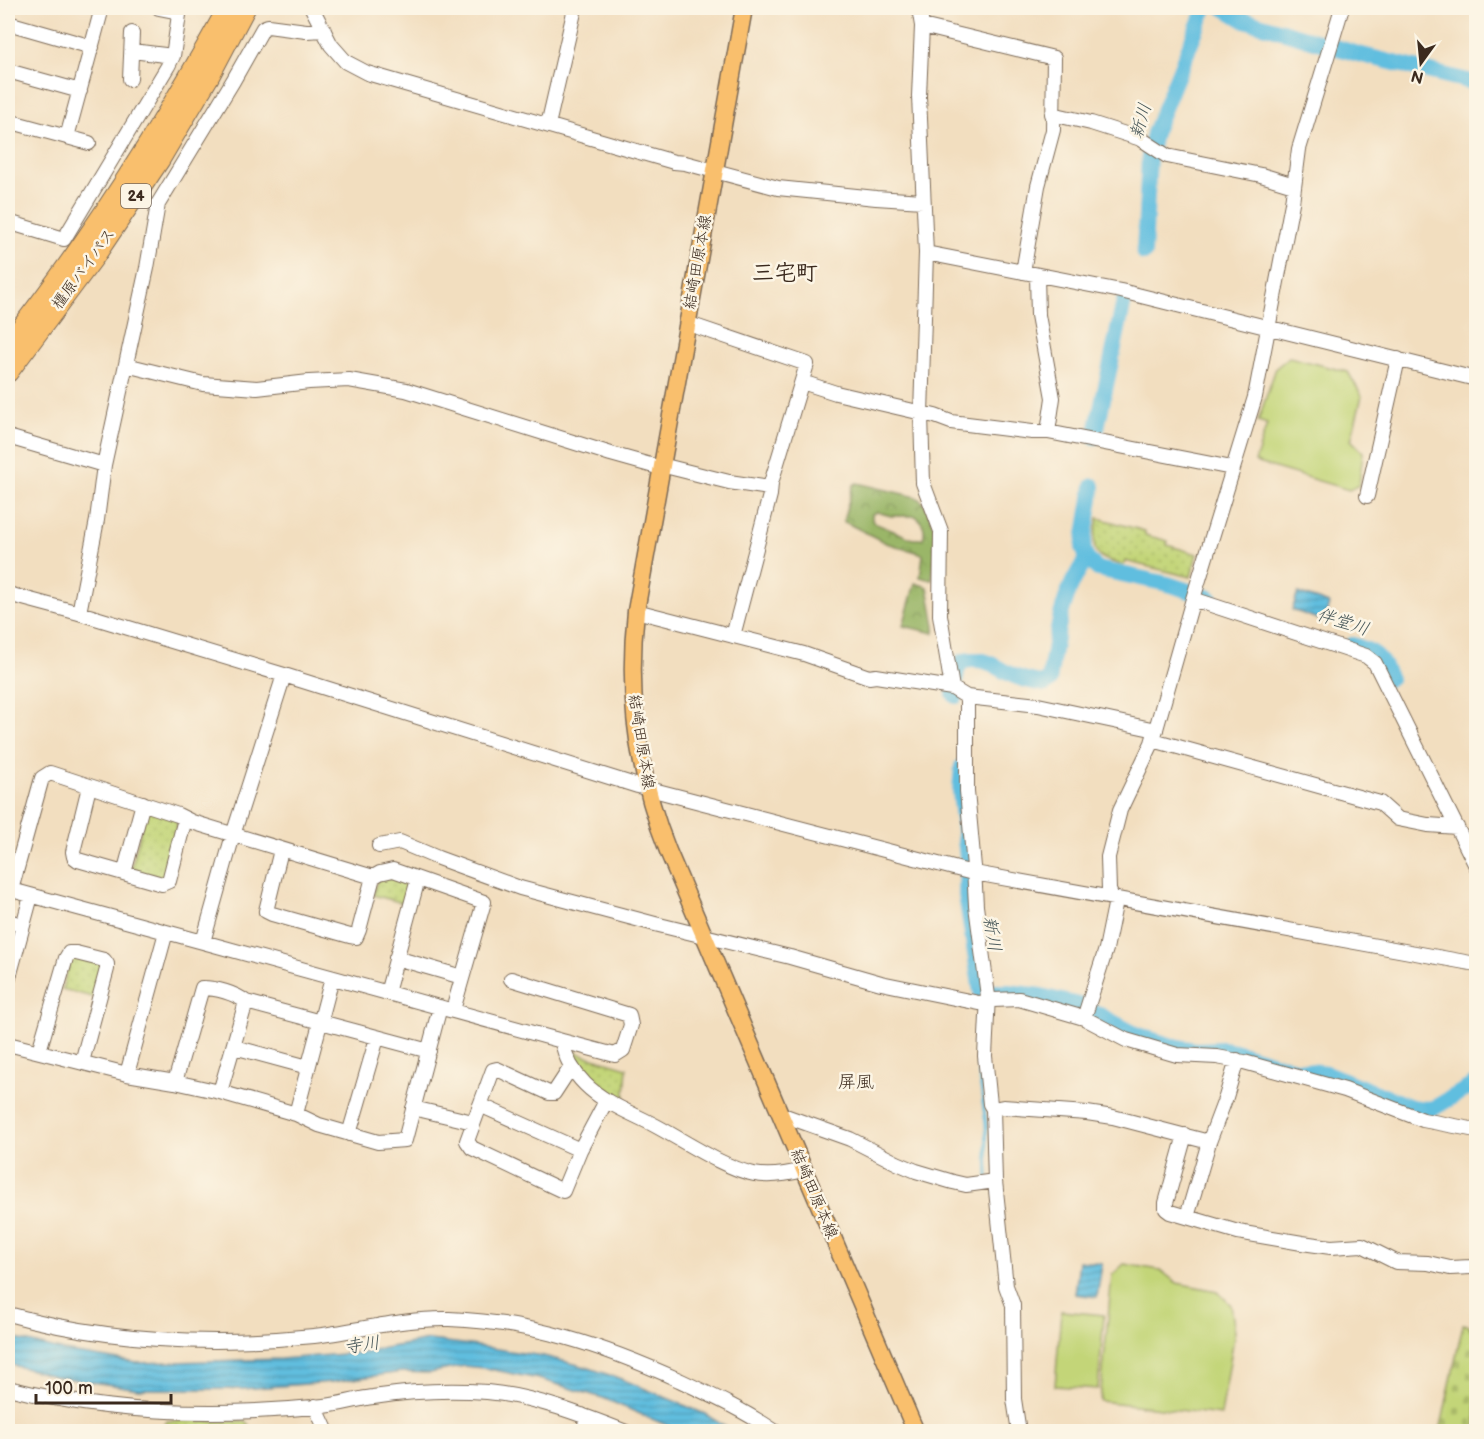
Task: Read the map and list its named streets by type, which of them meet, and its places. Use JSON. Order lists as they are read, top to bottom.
{
  "streets": {
    "highway": ["24", "橿原バイパス"],
    "main road": ["結崎田原本線"]
  },
  "districts": ["三宅町", "屏風"],
  "water": ["新川", "伴堂川", "寺川"],
  "scale_bar": "100 m",
  "north": "bottom"
}
